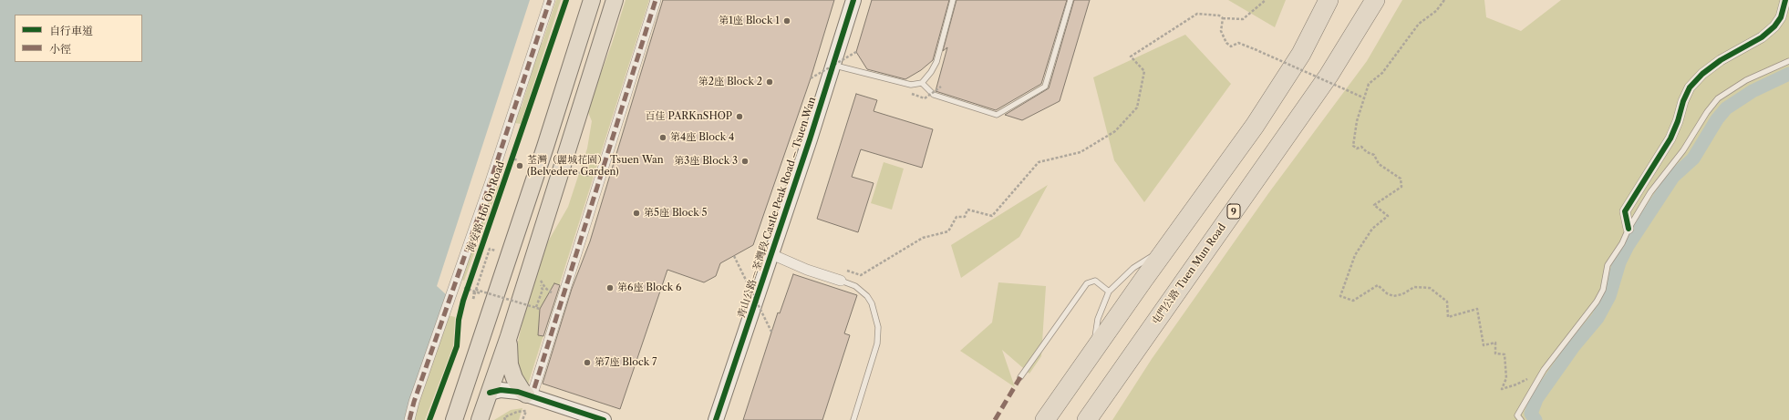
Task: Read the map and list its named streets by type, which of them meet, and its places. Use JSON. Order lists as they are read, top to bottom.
{
  "streets": {
    "highway": ["9", "屯門公路 Tuen Mun Road"],
    "street": ["青山公路－荃灣段 Castle Peak Road – Tsuen Wan"],
    "cycle path": ["海安路 Hoi On Road"]
  },
  "places": [
    "第1座 Block 1",
    "第2座 Block 2",
    "百佳 PARKnSHOP",
    "第4座 Block 4",
    "第3座 Block 3",
    "荃灣（麗城花園） Tsuen Wan (Belvedere Garden)",
    "第5座 Block 5",
    "第6座 Block 6",
    "第7座 Block 7"
  ],
  "legend": ["自行車道", "小徑"]
}
